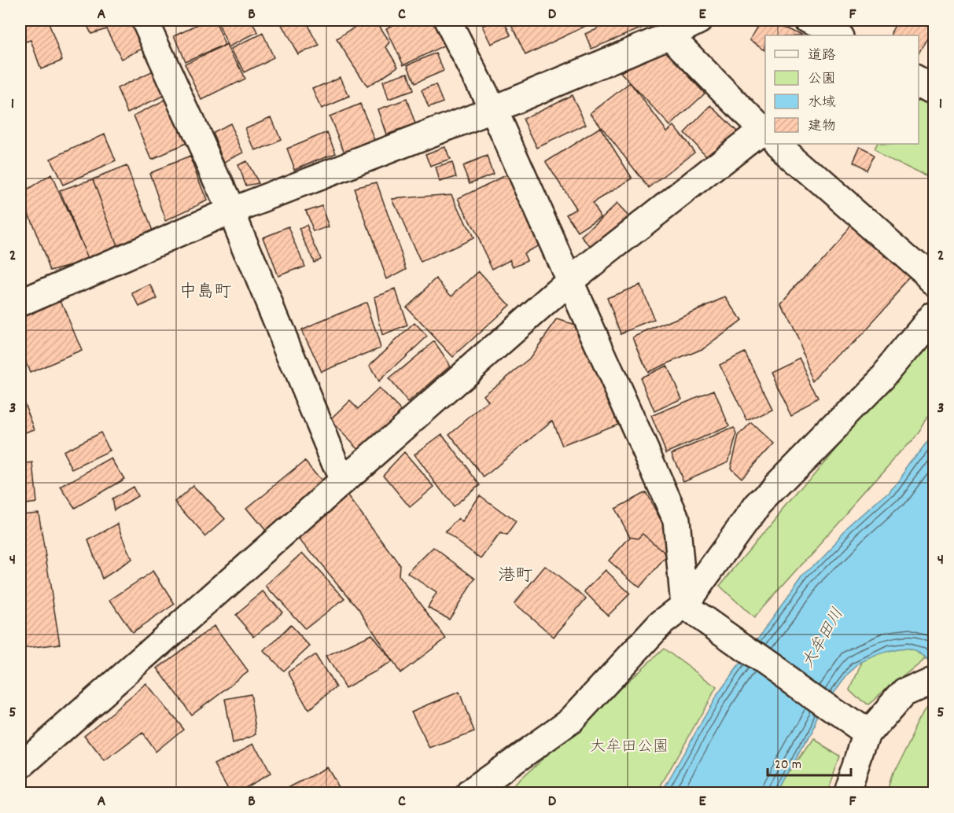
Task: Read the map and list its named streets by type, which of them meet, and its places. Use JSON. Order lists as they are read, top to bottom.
{
  "districts": ["中島町", "港町"],
  "water": ["大牟田川"],
  "parks": ["大牟田公園"],
  "legend": [
    "道路",
    "公園",
    "水域",
    "建物"
  ],
  "scale_bar": "20 m",
  "grid": {
    "columns": [
      "A",
      "B",
      "C",
      "D",
      "E",
      "F"
    ],
    "rows": [
      "1",
      "2",
      "3",
      "4",
      "5"
    ]
  }
}
